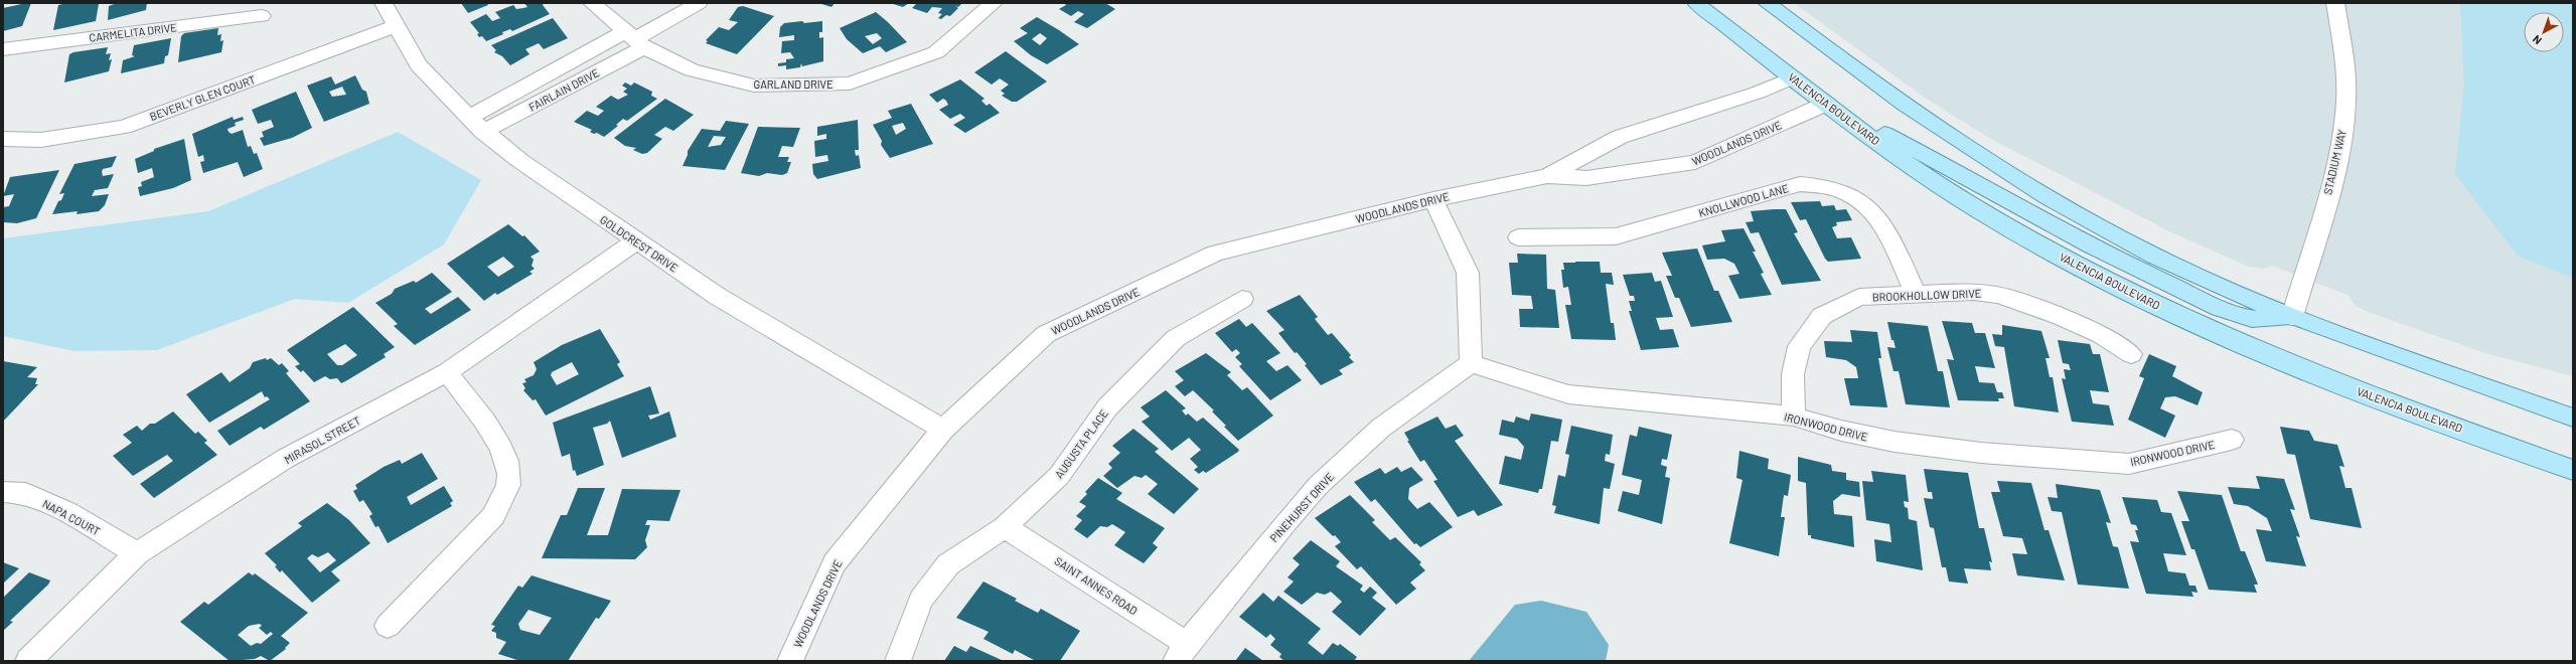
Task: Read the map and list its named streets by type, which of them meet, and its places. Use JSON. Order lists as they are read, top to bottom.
{
  "streets": {
    "main road": ["VALENCIA BOULEVARD"],
    "street": [
      "CARMELITA DRIVE",
      "GARLAND DRIVE",
      "FAIRLAIN DRIVE",
      "BEVERLY GLEN COURT",
      "WOODLANDS DRIVE",
      "STADIUM WAY",
      "KNOLLWOOD LANE",
      "GOLDCREST DRIVE",
      "BROOKHOLLOW DRIVE",
      "IRONWOOD DRIVE",
      "MIRASOL STREET",
      "AUGUSTA PLACE",
      "PINEHURST DRIVE",
      "NAPA COURT",
      "SAINT ANNES ROAD"
    ]
  },
  "crossings": [
    ["GARLAND DRIVE", "FAIRLAIN DRIVE"],
    ["FAIRLAIN DRIVE", "GOLDCREST DRIVE"],
    ["BEVERLY GLEN COURT", "GOLDCREST DRIVE"],
    ["VALENCIA BOULEVARD", "WOODLANDS DRIVE"],
    ["WOODLANDS DRIVE", "GOLDCREST DRIVE"],
    ["KNOLLWOOD LANE", "BROOKHOLLOW DRIVE"],
    ["GOLDCREST DRIVE", "MIRASOL STREET"],
    ["BROOKHOLLOW DRIVE", "IRONWOOD DRIVE"],
    ["IRONWOOD DRIVE", "PINEHURST DRIVE"],
    ["MIRASOL STREET", "NAPA COURT"],
    ["AUGUSTA PLACE", "SAINT ANNES ROAD"],
    ["PINEHURST DRIVE", "SAINT ANNES ROAD"]
  ],
  "north": "bottom left"
}
